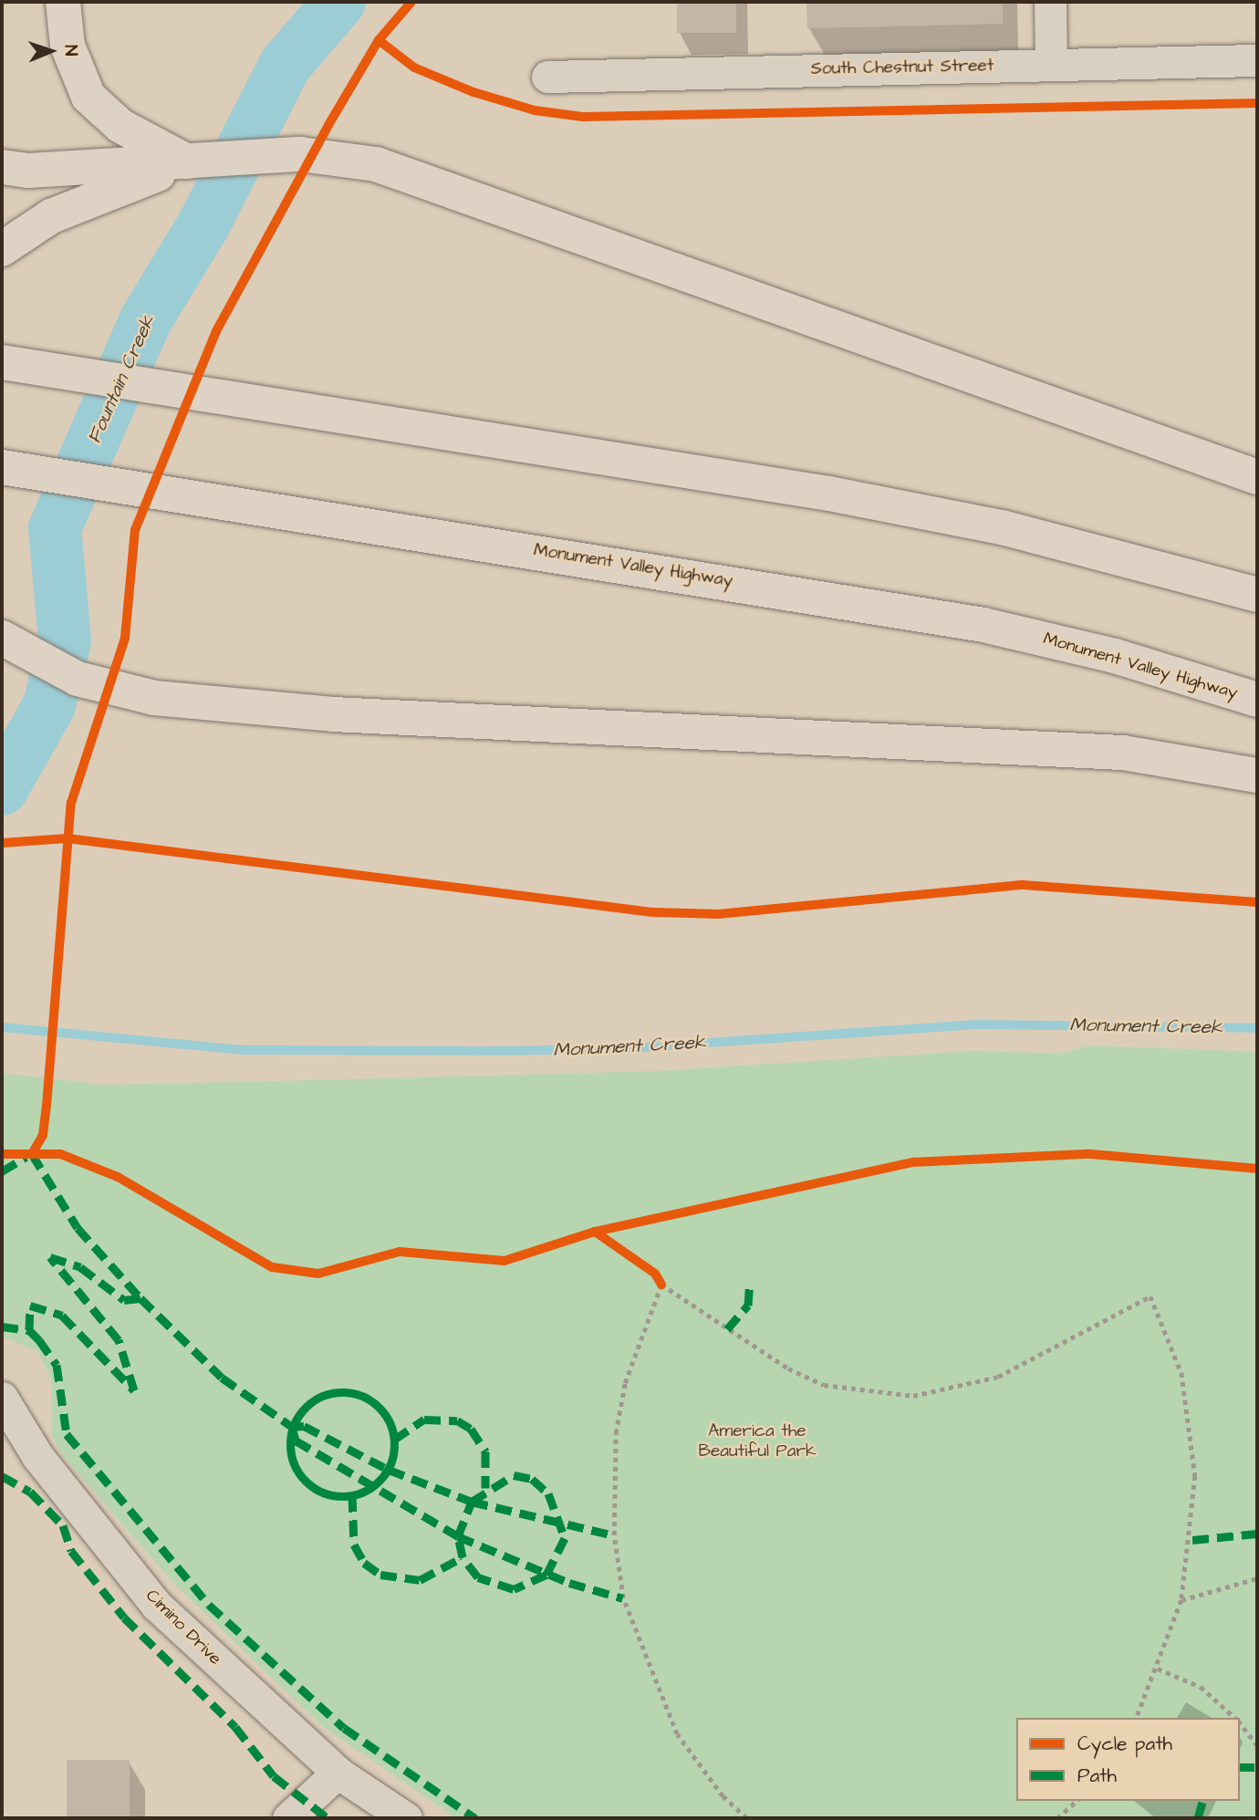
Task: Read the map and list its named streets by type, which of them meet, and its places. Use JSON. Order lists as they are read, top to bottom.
{
  "streets": {
    "highway": ["Monument Valley Highway"],
    "street": ["South Chestnut Street", "Cimino Drive"]
  },
  "water": ["Fountain Creek", "Monument Creek"],
  "parks": ["America the Beautiful Park"],
  "legend": ["Cycle path", "Path"],
  "north": "right"
}
